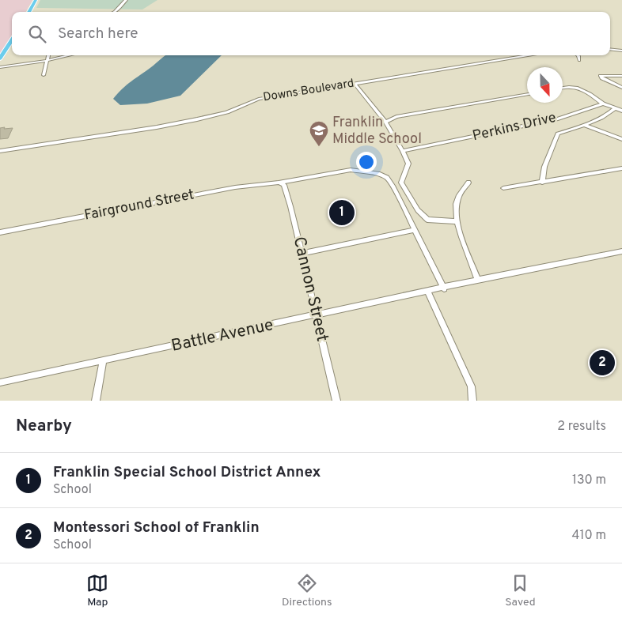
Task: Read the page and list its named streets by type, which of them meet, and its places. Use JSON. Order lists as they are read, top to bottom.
{
  "streets": {
    "street": [
      "Downs Boulevard",
      "Perkins Drive",
      "Fairground Street",
      "Cannon Street",
      "Battle Avenue"
    ]
  },
  "crossings": [
    ["Fairground Street", "Cannon Street"],
    ["Cannon Street", "Battle Avenue"]
  ],
  "places": {
    "school or university": ["Franklin Middle School"]
  },
  "north": "bottom",
  "page": {
    "search": "Search here",
    "pins": ["1", "2"],
    "heading": ["Nearby", "2 results"],
    "list": [
      {
        "mark": "1",
        "name": "Franklin Special School District Annex",
        "note": "School",
        "value": "130 m"
      },
      {
        "mark": "2",
        "name": "Montessori School of Franklin",
        "note": "School",
        "value": "410 m"
      }
    ],
    "nav": ["Map", "Directions", "Saved"]
  }
}
